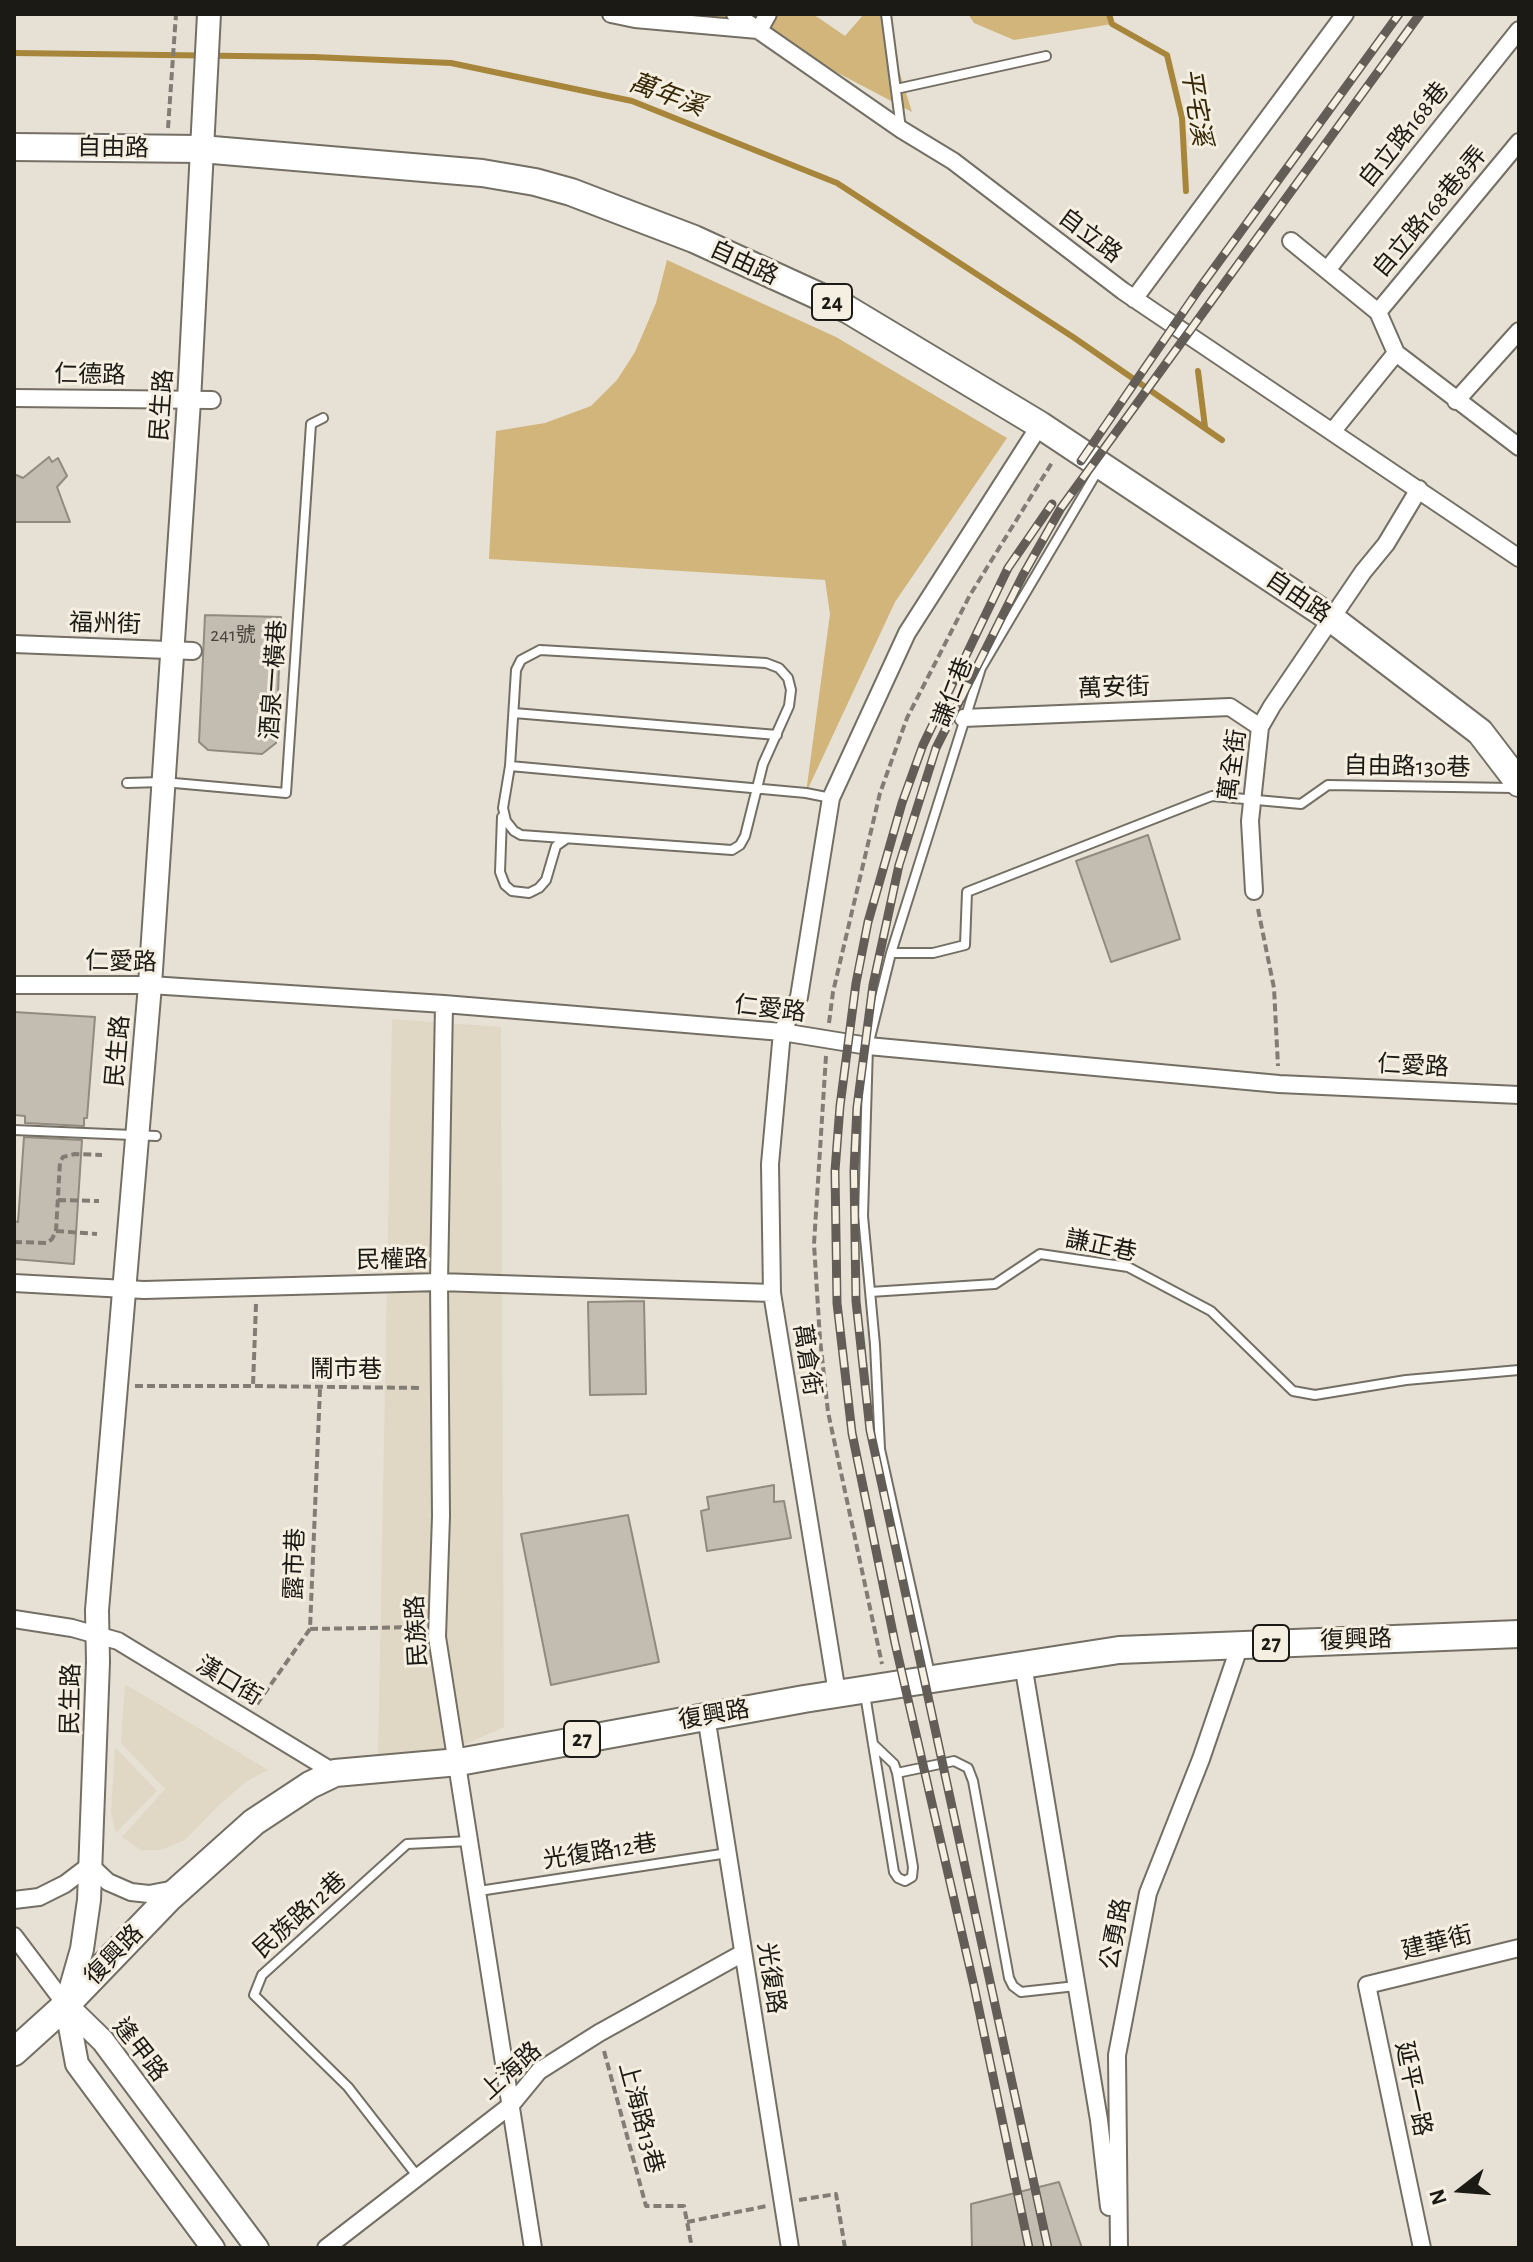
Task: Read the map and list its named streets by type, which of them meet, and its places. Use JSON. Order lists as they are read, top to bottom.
{
  "streets": {
    "main road": [
      "自由路",
      "24",
      "復興路",
      "27"
    ],
    "street": [
      "自立路168巷",
      "自立路168巷8弄",
      "自立路",
      "仁德路",
      "民生路",
      "福州街",
      "萬安街",
      "萬全街",
      "仁愛路",
      "民權路",
      "萬倉街",
      "民族路",
      "漢口街",
      "公勇路",
      "建華街",
      "光復路",
      "逢甲路",
      "上海路",
      "延平一路"
    ],
    "lane": [
      "酒泉一橫巷",
      "謙仁巷",
      "自由路130巷",
      "謙正巷",
      "光復路12巷",
      "民族路12巷"
    ],
    "path": ["鬧市巷", "露市巷", "上海路13巷"]
  },
  "crossings": [
    ["自由路", "民生路"],
    ["自由路", "謙仁巷"],
    ["自由路", "萬全街"],
    ["自由路", "自由路130巷"],
    ["自立路", "萬全街"],
    ["仁德路", "民生路"],
    ["民生路", "福州街"],
    ["民生路", "酒泉一橫巷"],
    ["民生路", "仁愛路"],
    ["民生路", "民權路"],
    ["民生路", "鬧市巷"],
    ["民生路", "復興路"],
    ["民生路", "漢口街"],
    ["民生路", "逢甲路"],
    ["萬安街", "謙仁巷"],
    ["萬安街", "萬全街"],
    ["謙仁巷", "仁愛路"],
    ["萬全街", "自由路130巷"],
    ["仁愛路", "萬倉街"],
    ["仁愛路", "民族路"],
    ["民權路", "萬倉街"],
    ["民權路", "民族路"],
    ["萬倉街", "復興路"],
    ["鬧市巷", "露市巷"],
    ["鬧市巷", "民族路"],
    ["露市巷", "漢口街"],
    ["民族路", "復興路"],
    ["民族路", "光復路12巷"],
    ["民族路", "民族路12巷"],
    ["民族路", "上海路"],
    ["復興路", "漢口街"],
    ["復興路", "公勇路"],
    ["復興路", "光復路"],
    ["復興路", "逢甲路"],
    ["光復路12巷", "光復路"],
    ["民族路12巷", "上海路"],
    ["建華街", "延平一路"],
    ["光復路", "上海路"],
    ["上海路", "上海路13巷"]
  ],
  "water": ["萬年溪", "平宅溪"],
  "house_numbers": ["241號"],
  "north": "left"
}
